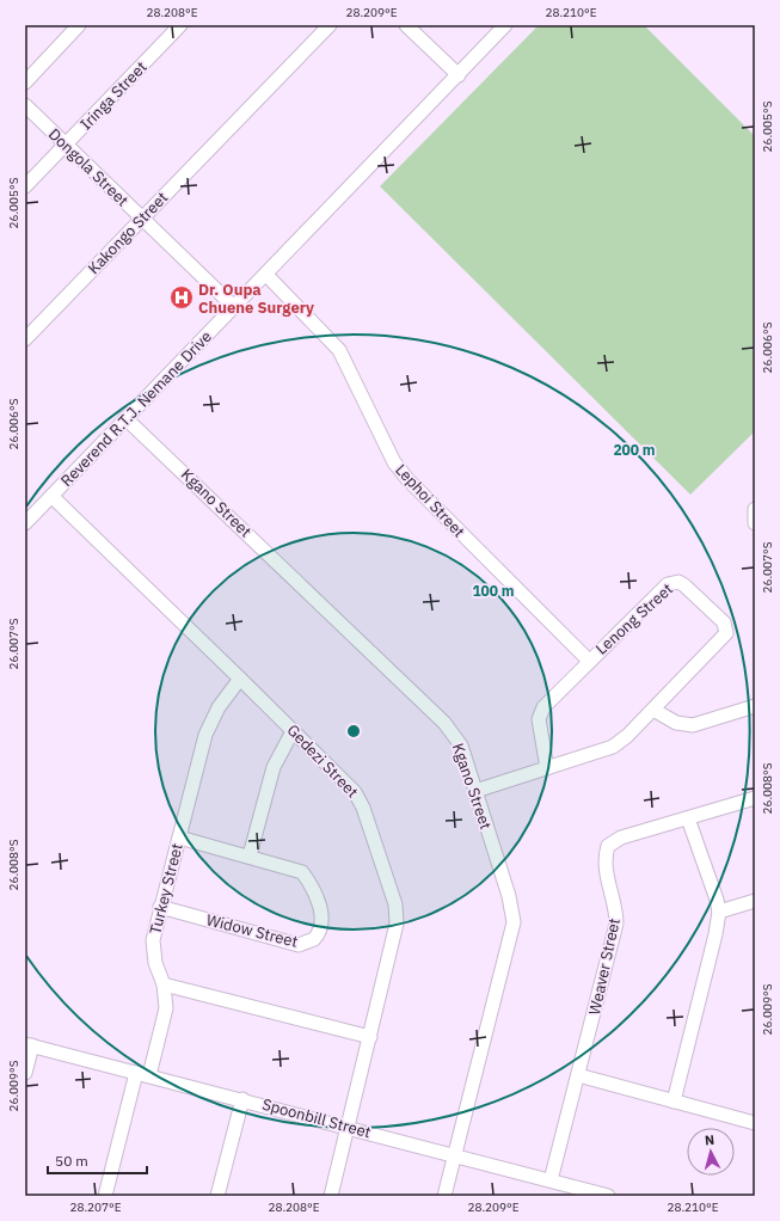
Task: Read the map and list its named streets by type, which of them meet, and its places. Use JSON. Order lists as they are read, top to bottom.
{
  "streets": {
    "street": [
      "Iringa Street",
      "Dongola Street",
      "Kakongo Street",
      "Reverend R.T.J. Nemane Drive",
      "Lephoi Street",
      "Kgano Street",
      "Lenong Street",
      "Gedezi Street",
      "Turkey Street",
      "Widow Street",
      "Weaver Street",
      "Spoonbill Street"
    ]
  },
  "crossings": [
    ["Iringa Street", "Dongola Street"],
    ["Dongola Street", "Kakongo Street"],
    ["Dongola Street", "Reverend R.T.J. Nemane Drive"],
    ["Reverend R.T.J. Nemane Drive", "Lephoi Street"],
    ["Reverend R.T.J. Nemane Drive", "Kgano Street"],
    ["Reverend R.T.J. Nemane Drive", "Gedezi Street"],
    ["Lephoi Street", "Lenong Street"],
    ["Kgano Street", "Lenong Street"],
    ["Kgano Street", "Spoonbill Street"],
    ["Gedezi Street", "Turkey Street"],
    ["Gedezi Street", "Spoonbill Street"],
    ["Turkey Street", "Widow Street"],
    ["Turkey Street", "Spoonbill Street"],
    ["Weaver Street", "Spoonbill Street"]
  ],
  "places": {
    "hospital": ["Dr. Oupa Chuene Surgery"]
  },
  "scale_bar": "50 m",
  "north": "top",
  "coordinates": [
    "28.208°E",
    "28.209°E",
    "28.210°E",
    "26.005°S",
    "26.006°S",
    "26.007°S",
    "26.008°S",
    "26.009°S",
    "28.207°E"
  ],
  "rings": ["200 m", "100 m"]
}
